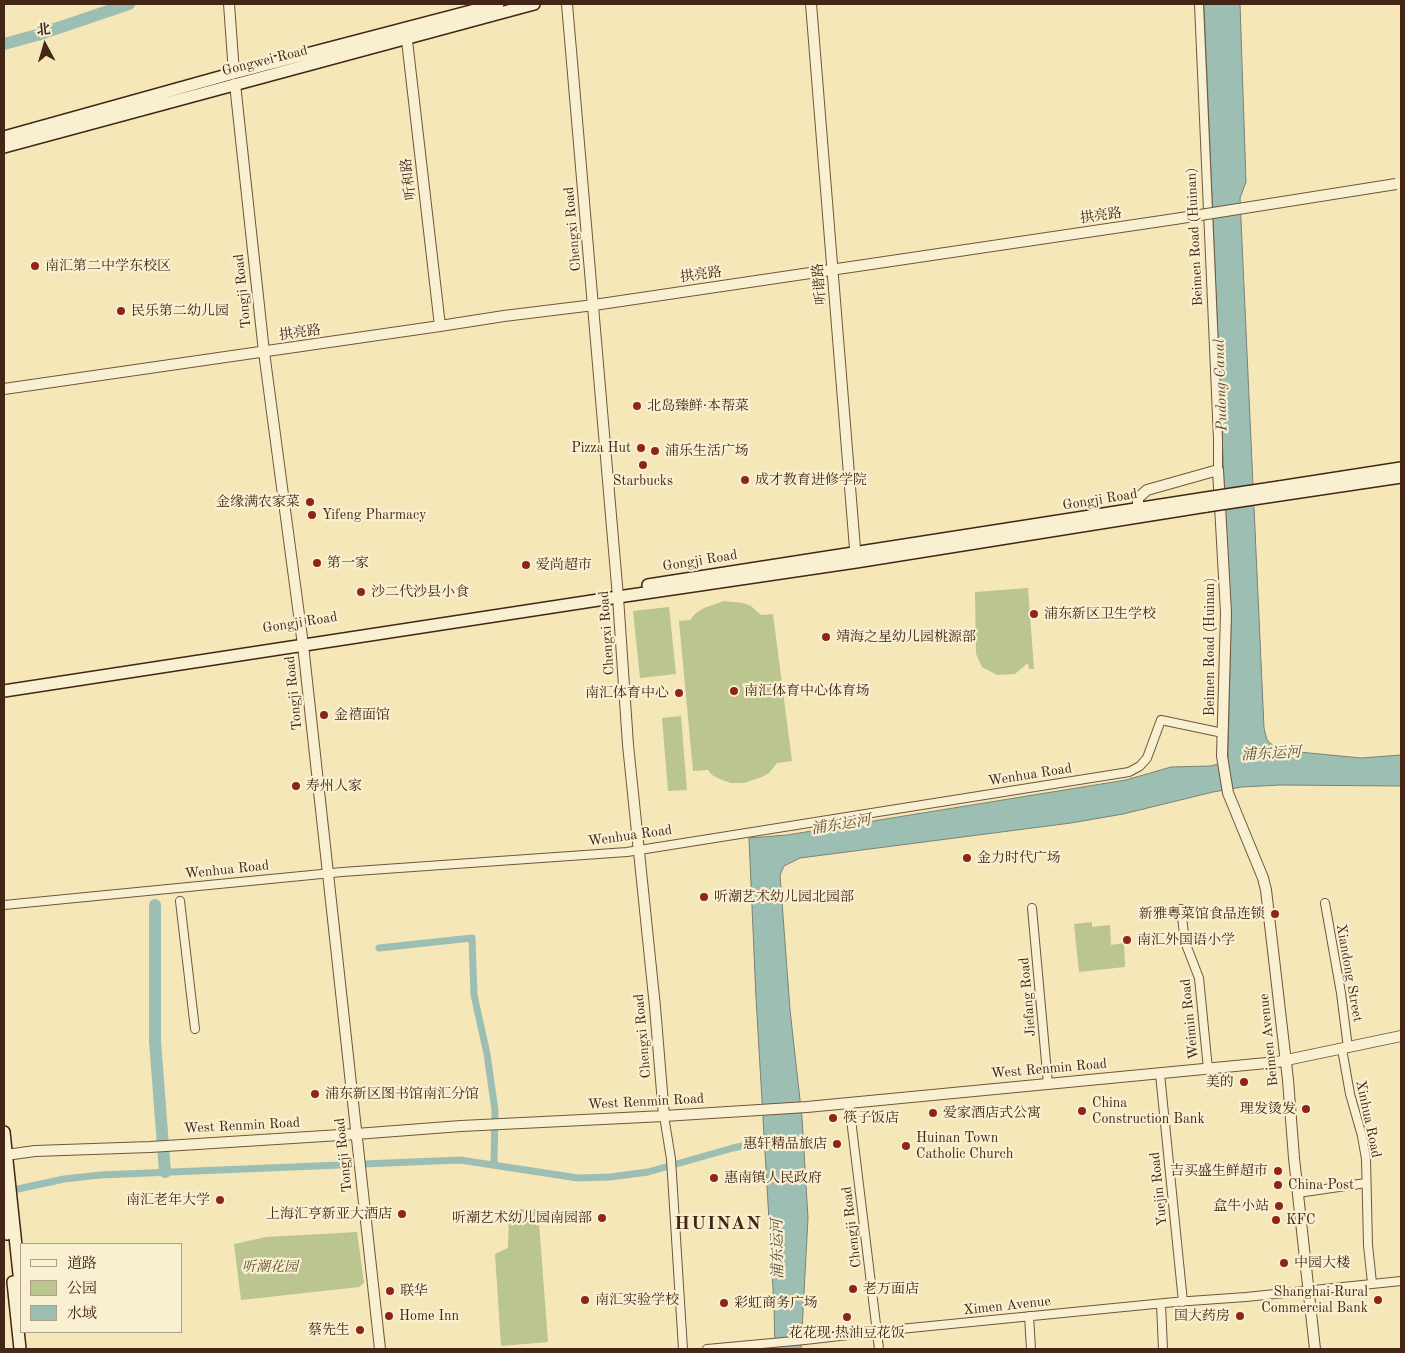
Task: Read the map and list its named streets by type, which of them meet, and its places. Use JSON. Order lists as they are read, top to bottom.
{
  "streets": {
    "main road": ["Gongwei Road", "Gongji Road"],
    "street": [
      "听和路",
      "拱亮路",
      "Chengxi Road",
      "Beimen Road (Huinan)",
      "听谐路",
      "Tongji Road",
      "Wenhua Road",
      "Xiandong Street",
      "Jiefang Road",
      "Weimin Road",
      "Beimen Avenue",
      "West Renmin Road",
      "Xinhua Road",
      "Yuejin Road",
      "Chengji Road",
      "Ximen Avenue"
    ]
  },
  "crossings": [
    ["Gongwei Road", "听和路"],
    ["Gongwei Road", "Tongji Road"],
    ["听和路", "拱亮路"],
    ["拱亮路", "Chengxi Road"],
    ["拱亮路", "听谐路"],
    ["拱亮路", "Tongji Road"],
    ["Chengxi Road", "Gongji Road"],
    ["Chengxi Road", "Wenhua Road"],
    ["Chengxi Road", "West Renmin Road"],
    ["Beimen Road (Huinan)", "Wenhua Road"],
    ["Beimen Road (Huinan)", "Beimen Avenue"],
    ["听谐路", "Gongji Road"],
    ["Tongji Road", "Gongji Road"],
    ["Tongji Road", "Wenhua Road"],
    ["Tongji Road", "West Renmin Road"],
    ["Xiandong Street", "West Renmin Road"],
    ["Xiandong Street", "Xinhua Road"],
    ["Jiefang Road", "West Renmin Road"],
    ["Weimin Road", "West Renmin Road"],
    ["Beimen Avenue", "West Renmin Road"],
    ["Beimen Avenue", "Ximen Avenue"],
    ["West Renmin Road", "Xinhua Road"],
    ["West Renmin Road", "Yuejin Road"],
    ["West Renmin Road", "Chengji Road"],
    ["Xinhua Road", "Ximen Avenue"],
    ["Yuejin Road", "Ximen Avenue"],
    ["Chengji Road", "Ximen Avenue"]
  ],
  "districts": ["HUINAN"],
  "water": ["Pudong Canal", "浦东运河"],
  "parks": ["听潮花园"],
  "places": [
    "南汇第二中学东校区",
    "民乐第二幼儿园",
    "北岛臻鲜·本帮菜",
    "Pizza Hut",
    "浦乐生活广场",
    "Starbucks",
    "成才教育进修学院",
    "金缘满农家菜",
    "Yifeng Pharmacy",
    "第一家",
    "爱尚超市",
    "沙二代沙县小食",
    "浦东新区卫生学校",
    "靖海之星幼儿园桃源部",
    "南汇体育中心体育场",
    "南汇体育中心",
    "金禧面馆",
    "寿州人家",
    "金力时代广场",
    "听潮艺术幼儿园北园部",
    "新雅粤菜馆食品连锁",
    "南汇外国语小学",
    "美的",
    "浦东新区图书馆南汇分馆",
    "理发烫发",
    "China Construction Bank",
    "爱家酒店式公寓",
    "筷子饭店",
    "惠轩精品旅店",
    "Huinan Town Catholic Church",
    "吉买盛生鲜超市",
    "惠南镇人民政府",
    "China Post",
    "南汇老年大学",
    "盒牛小站",
    "上海汇亨新亚大酒店",
    "听潮艺术幼儿园南园部",
    "KFC",
    "中园大楼",
    "老万面店",
    "联华",
    "南汇实验学校",
    "Shanghai Rural Commercial Bank",
    "彩虹商务广场",
    "Home Inn",
    "国大药房",
    "花花现·热油豆花饭",
    "蔡先生"
  ],
  "legend": ["道路", "公园", "水域"],
  "north": "top"
}
